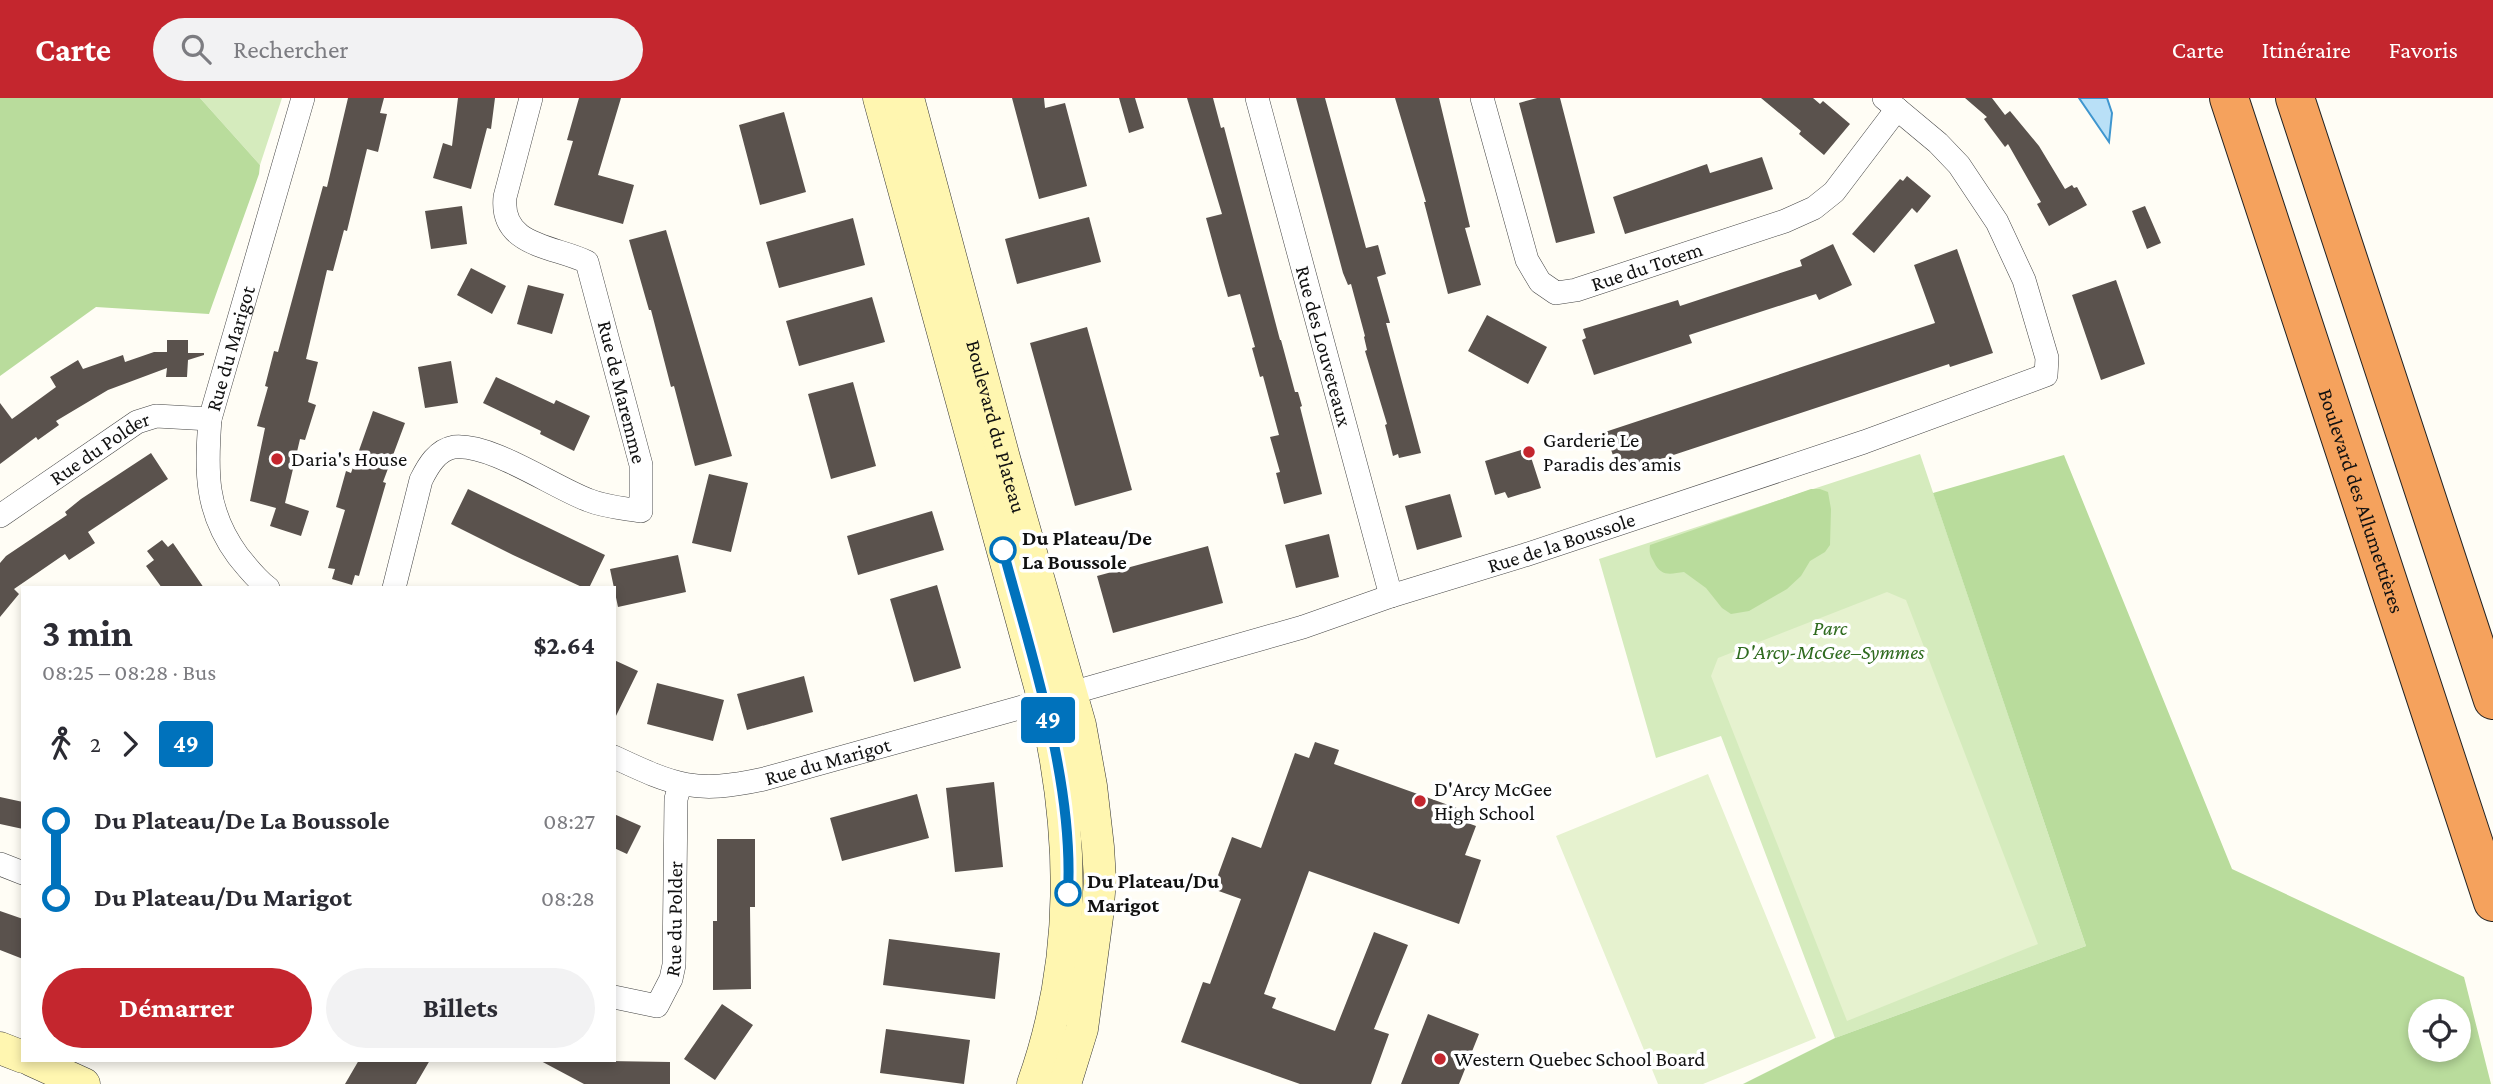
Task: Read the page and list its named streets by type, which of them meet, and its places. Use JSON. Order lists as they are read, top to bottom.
{
  "streets": {
    "highway": ["Boulevard des Allumettières"],
    "main road": ["Boulevard du Plateau"],
    "street": [
      "Rue du Totem",
      "Rue des Louveteaux",
      "Rue du Marigot",
      "Rue de Maremme",
      "Rue du Polder",
      "Rue de la Boussole"
    ]
  },
  "crossings": [
    ["Rue du Totem", "Rue de la Boussole"],
    ["Rue des Louveteaux", "Rue de la Boussole"],
    ["Rue du Marigot", "Boulevard du Plateau"],
    ["Rue du Marigot", "Rue du Polder"],
    ["Rue du Marigot", "Rue de la Boussole"],
    ["Boulevard du Plateau", "Rue de la Boussole"]
  ],
  "parks": ["Parc D'Arcy-McGee–Symmes"],
  "places": [
    "Garderie Le Paradis des amis",
    "Daria's House",
    "Du Plateau/De La Boussole",
    "D'Arcy McGee High School",
    "Du Plateau/Du Marigot",
    "Western Quebec School Board"
  ],
  "lines": ["bus line 49"],
  "page": {
    "header": "Carte",
    "search": "Rechercher",
    "nav": ["Carte", "Itinéraire", "Favoris"],
    "on_map": "49",
    "heading": ["3 min", "08:25 – 08:28 · Bus", "$2.64"],
    "legs": ["2", "49"],
    "list": [
      {
        "name": "Du Plateau/De La Boussole",
        "value": "08:27"
      },
      {
        "name": "Du Plateau/Du Marigot",
        "value": "08:28"
      }
    ],
    "buttons": ["Démarrer", "Billets"]
  }
}
